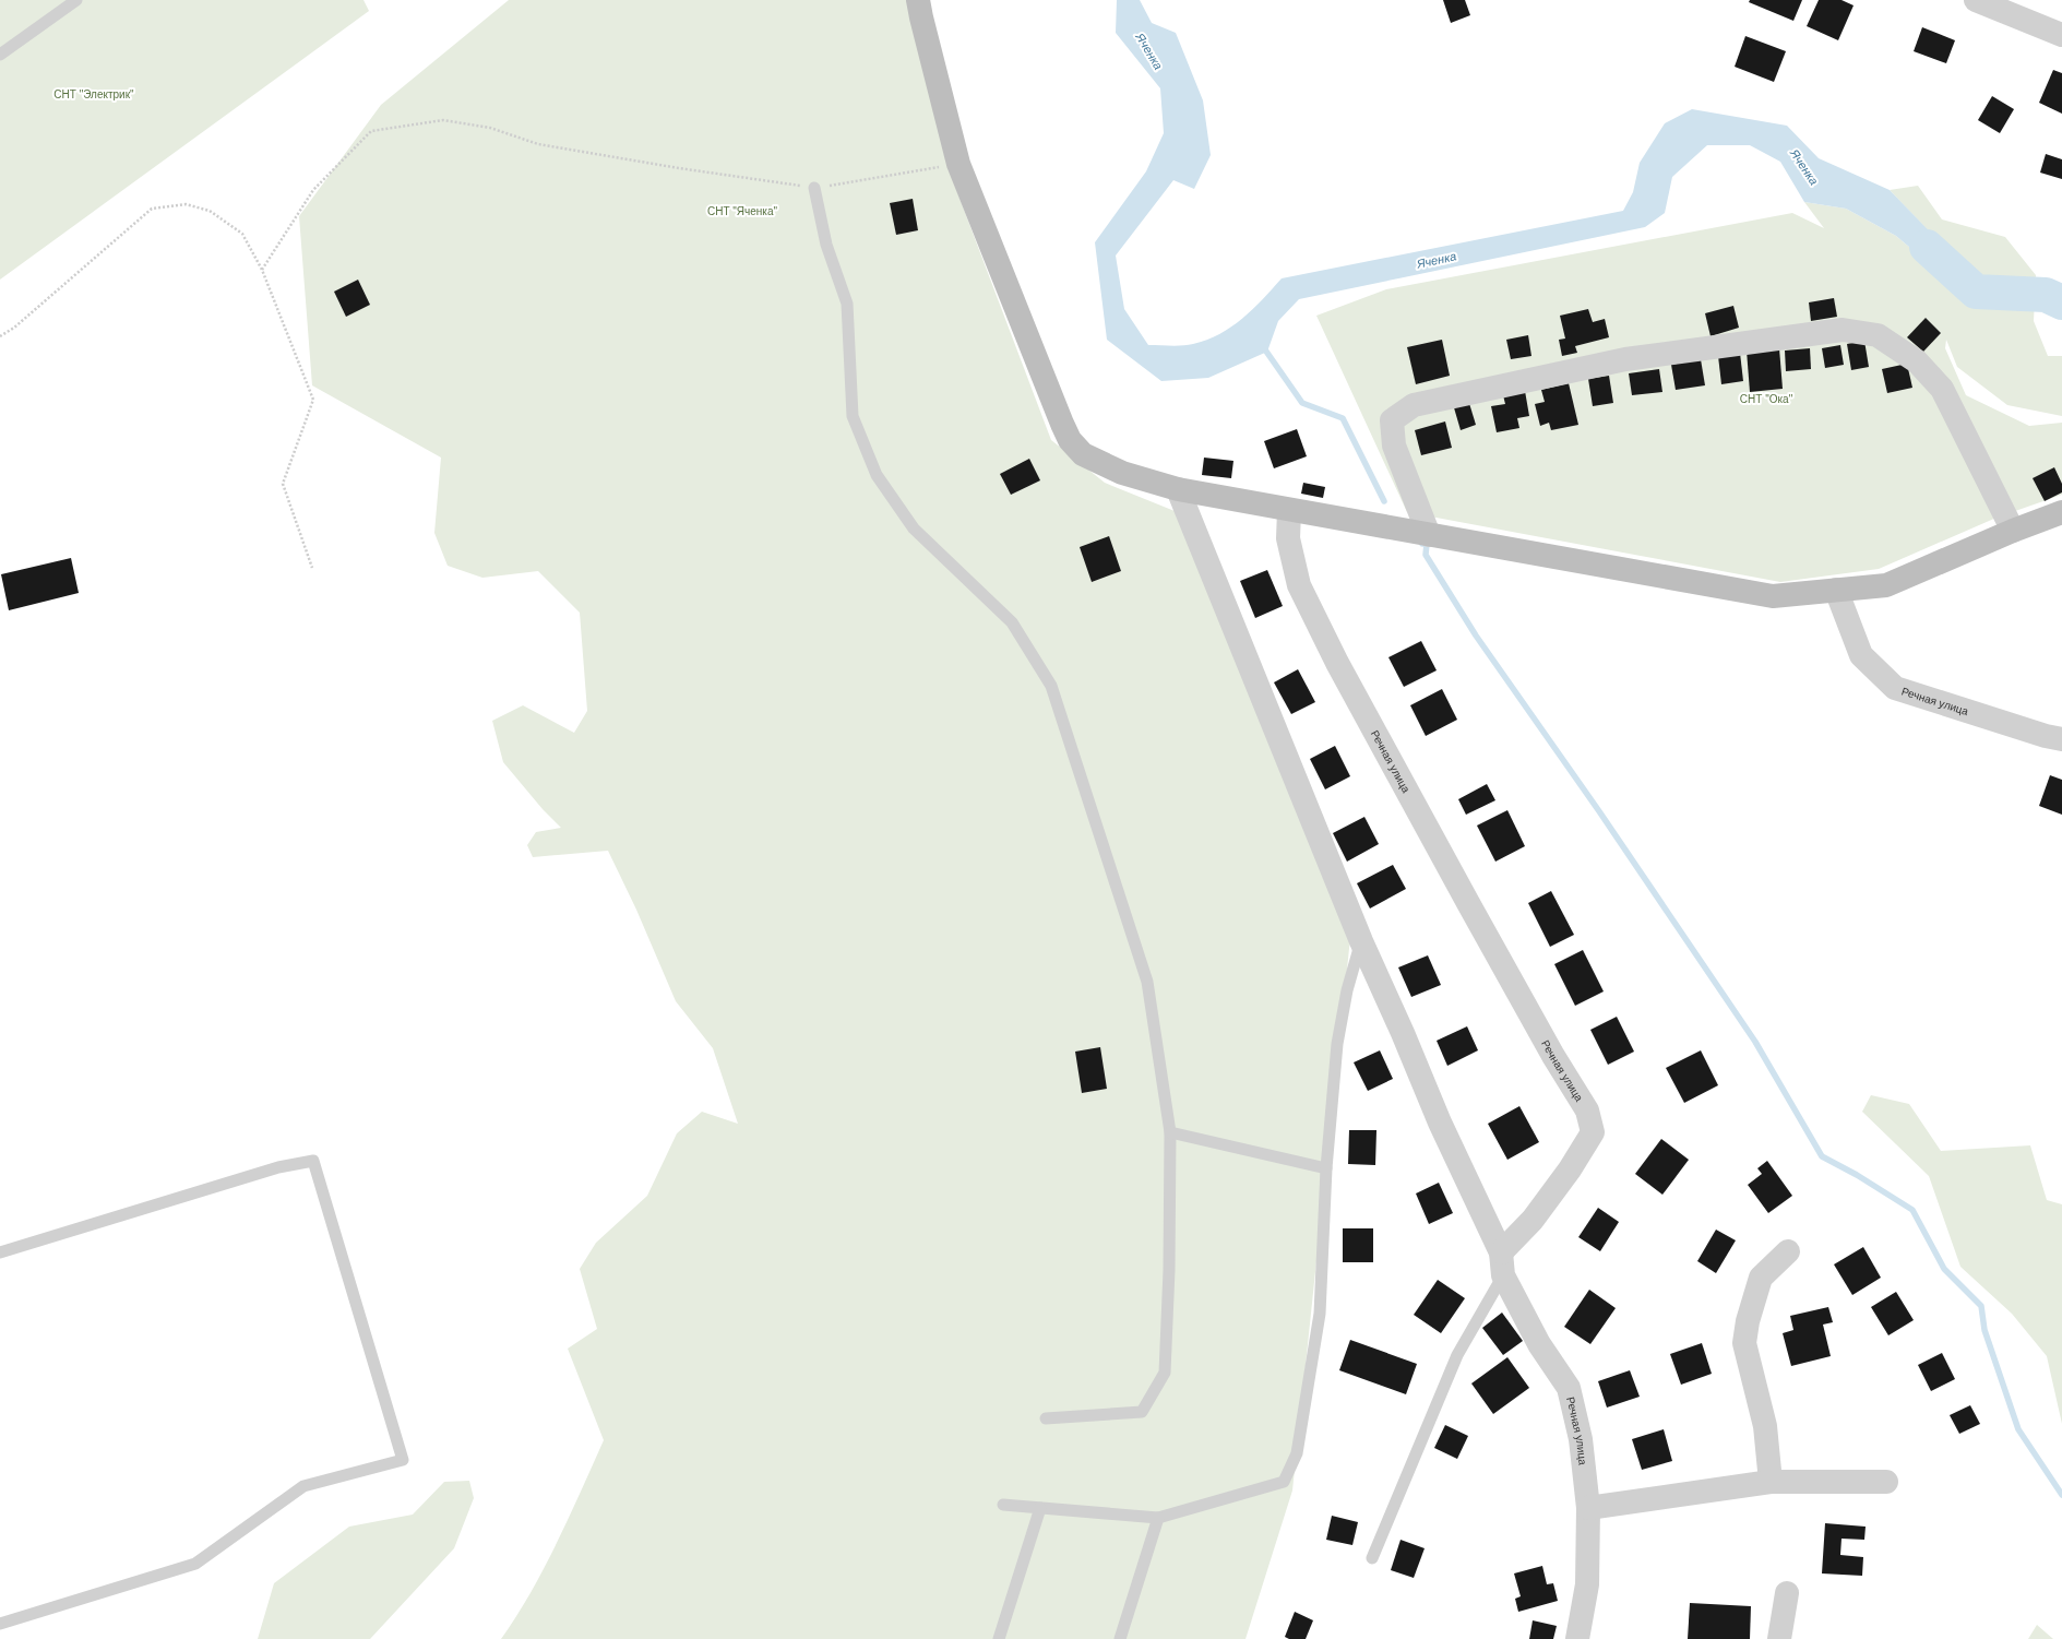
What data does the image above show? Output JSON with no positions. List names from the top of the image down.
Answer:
{
  "streets": {
    "street": ["Речная улица"]
  },
  "water": ["Яченка"],
  "parks": ["СНТ \"Электрик\"", "СНТ \"Яченка\"", "СНТ \"Ока\""]
}
